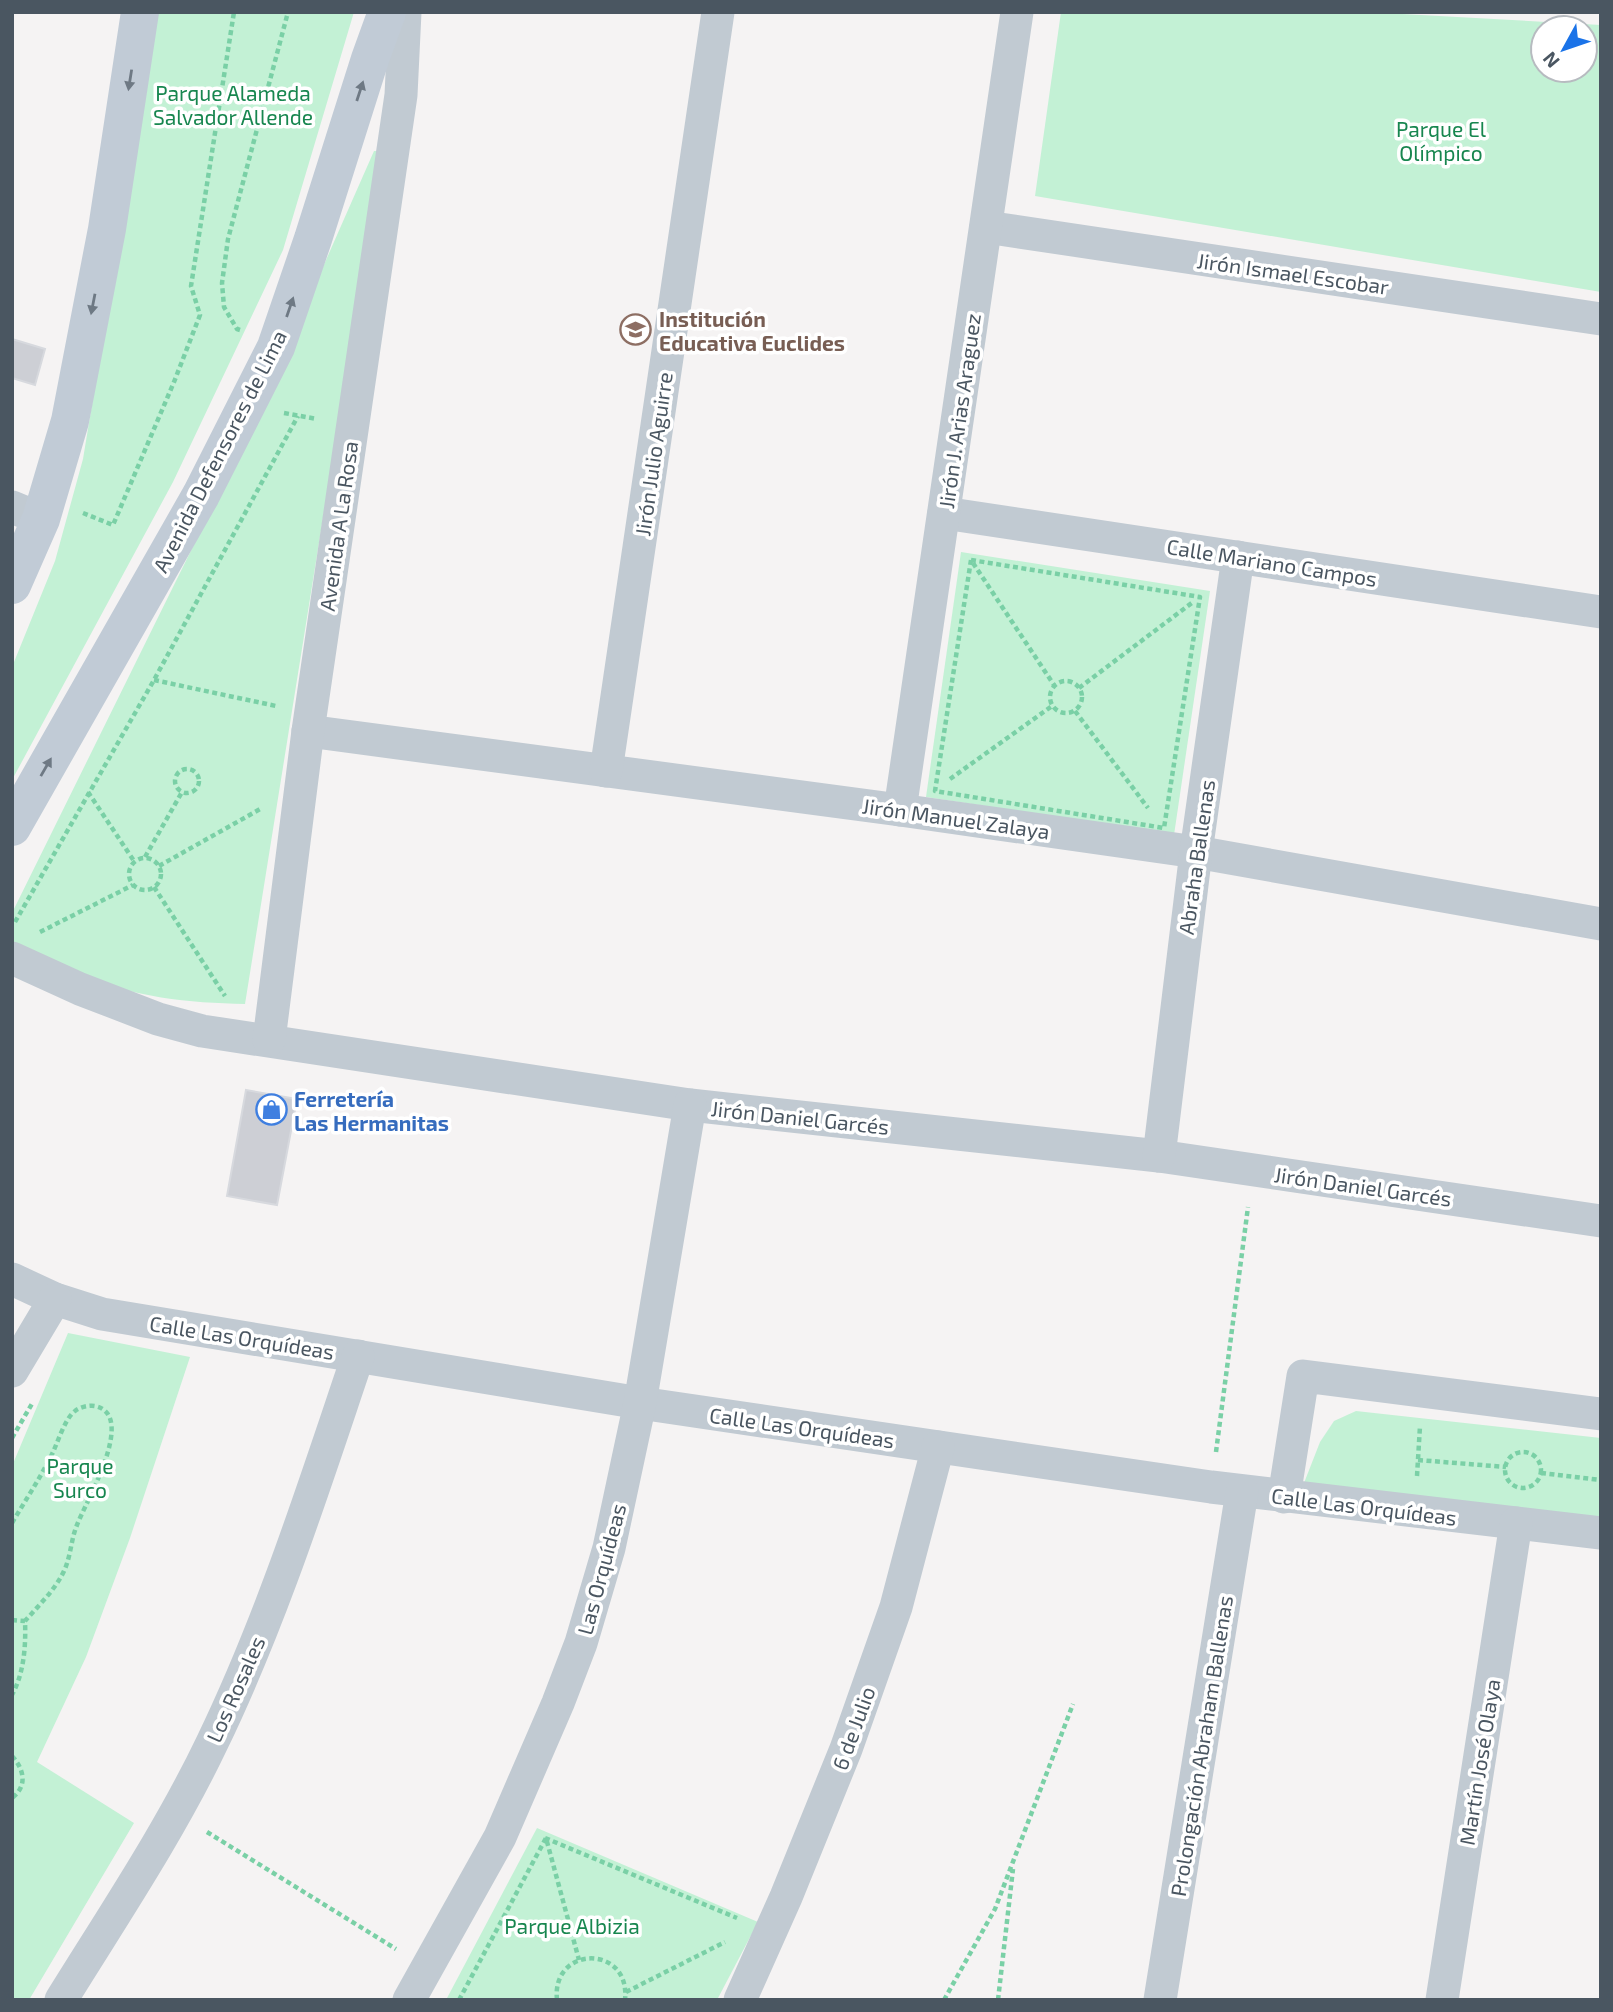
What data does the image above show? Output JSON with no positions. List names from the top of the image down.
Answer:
{
  "streets": {
    "main road": ["Avenida Defensores de Lima"],
    "street": [
      "Jirón Ismael Escobar",
      "Jirón J. Arias Araguez",
      "Jirón Julio Aguirre",
      "Avenida A La Rosa",
      "Calle Mariano Campos",
      "Jirón Manuel Zalaya",
      "Abraha Ballenas",
      "Jirón Daniel Garcés",
      "Calle Las Orquídeas",
      "Las Orquídeas",
      "Los Rosales",
      "6 de Julio",
      "Prolongación Abraham Ballenas",
      "Martín José Olaya"
    ]
  },
  "crossings": [
    ["Jirón Ismael Escobar", "Jirón J. Arias Araguez"],
    ["Jirón J. Arias Araguez", "Calle Mariano Campos"],
    ["Jirón J. Arias Araguez", "Jirón Manuel Zalaya"],
    ["Jirón Julio Aguirre", "Jirón Manuel Zalaya"],
    ["Avenida A La Rosa", "Jirón Manuel Zalaya"],
    ["Avenida A La Rosa", "Jirón Daniel Garcés"],
    ["Calle Mariano Campos", "Abraha Ballenas"],
    ["Jirón Manuel Zalaya", "Abraha Ballenas"],
    ["Abraha Ballenas", "Jirón Daniel Garcés"],
    ["Jirón Daniel Garcés", "Las Orquídeas"],
    ["Calle Las Orquídeas", "Las Orquídeas"],
    ["Calle Las Orquídeas", "Los Rosales"],
    ["Calle Las Orquídeas", "6 de Julio"],
    ["Calle Las Orquídeas", "Prolongación Abraham Ballenas"],
    ["Calle Las Orquídeas", "Martín José Olaya"]
  ],
  "parks": [
    "Parque Alameda Salvador Allende",
    "Parque El Olímpico",
    "Parque Surco",
    "Parque Albizia"
  ],
  "places": {
    "school or university": ["Institución Educativa Euclides"],
    "shop": ["Ferretería Las Hermanitas"]
  },
  "north": "bottom left"
}
